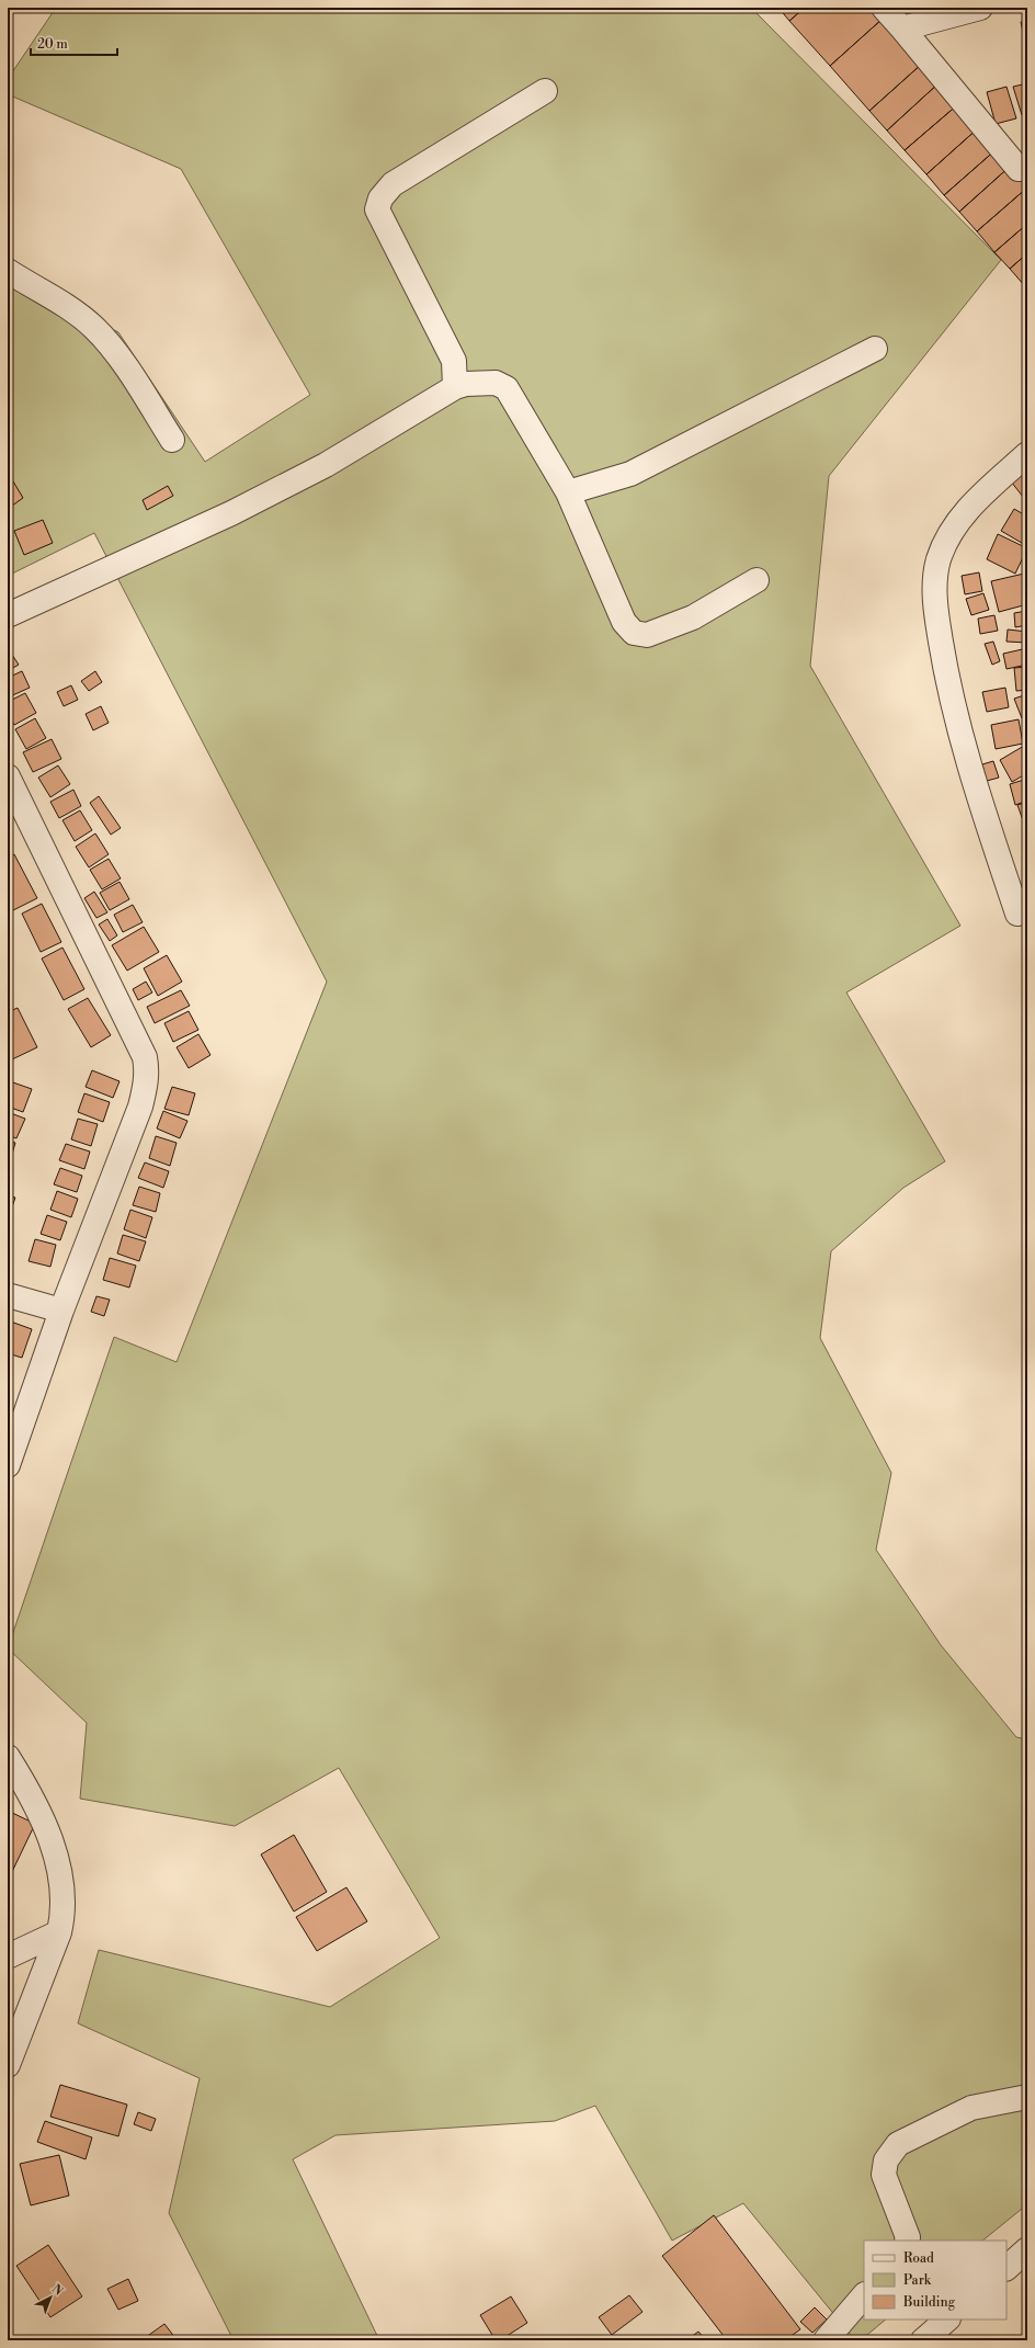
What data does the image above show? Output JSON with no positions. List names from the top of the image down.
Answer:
{
  "legend": ["Road", "Park", "Building"],
  "scale_bar": "20 m",
  "north": "top right"
}
